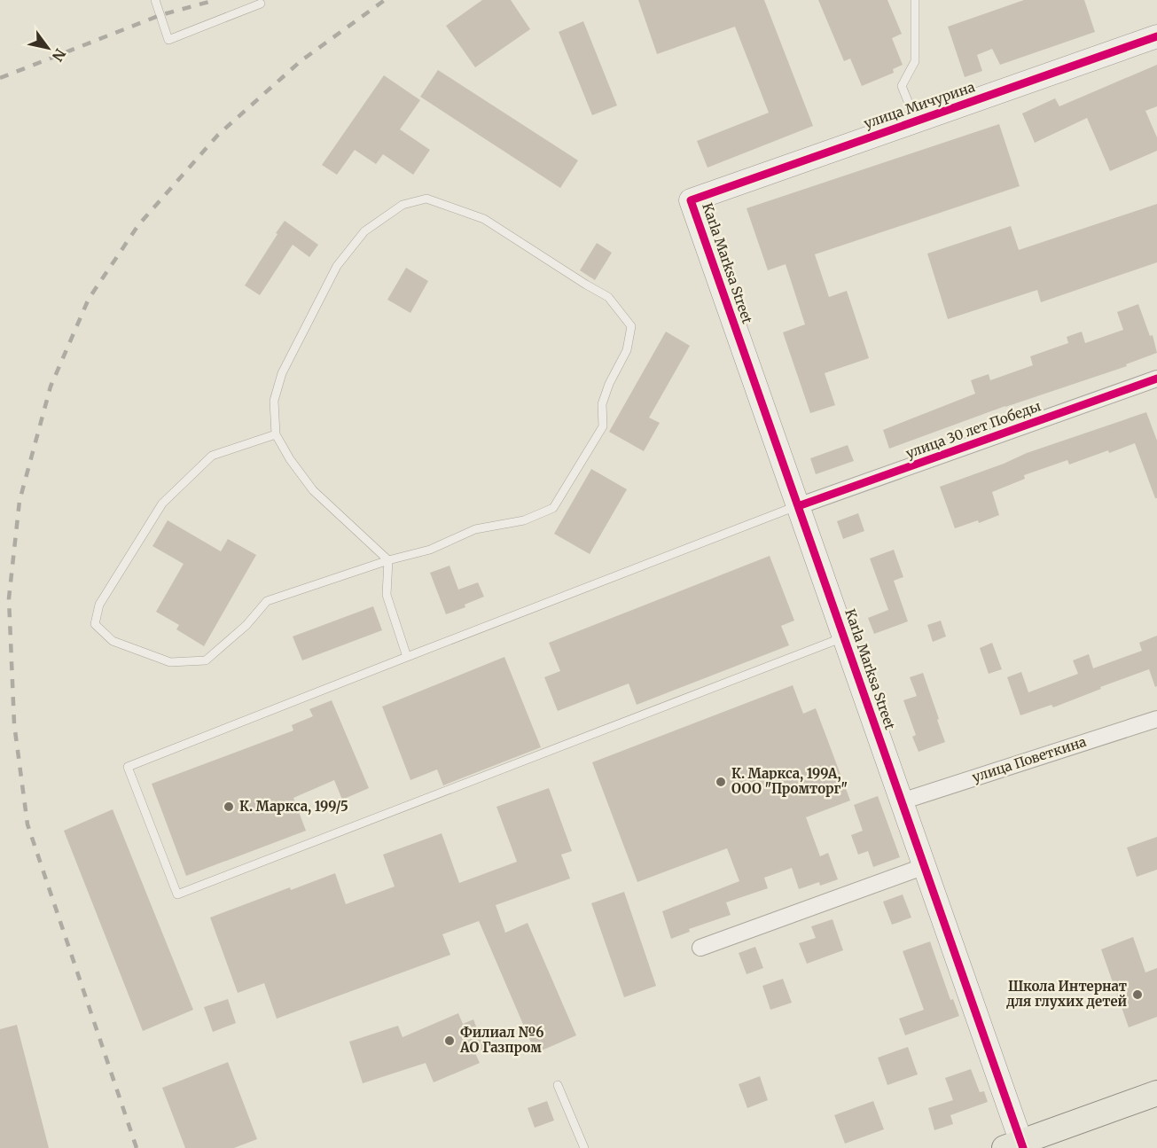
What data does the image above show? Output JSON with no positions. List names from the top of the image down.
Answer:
{
  "streets": {
    "street": [
      "улица Мичурина",
      "Karla Marksa Street",
      "улица 30 лет Победы",
      "улица Поветкина"
    ]
  },
  "crossings": [
    ["улица Мичурина", "Karla Marksa Street"],
    ["Karla Marksa Street", "улица 30 лет Победы"],
    ["Karla Marksa Street", "улица Поветкина"]
  ],
  "places": [
    "К. Маркса, 199А, ООО \"Промторг\"",
    "К. Маркса, 199/5",
    "Школа Интернат для глухих детей",
    "Филиал №6 АО Газпром"
  ],
  "north": "bottom right"
}
